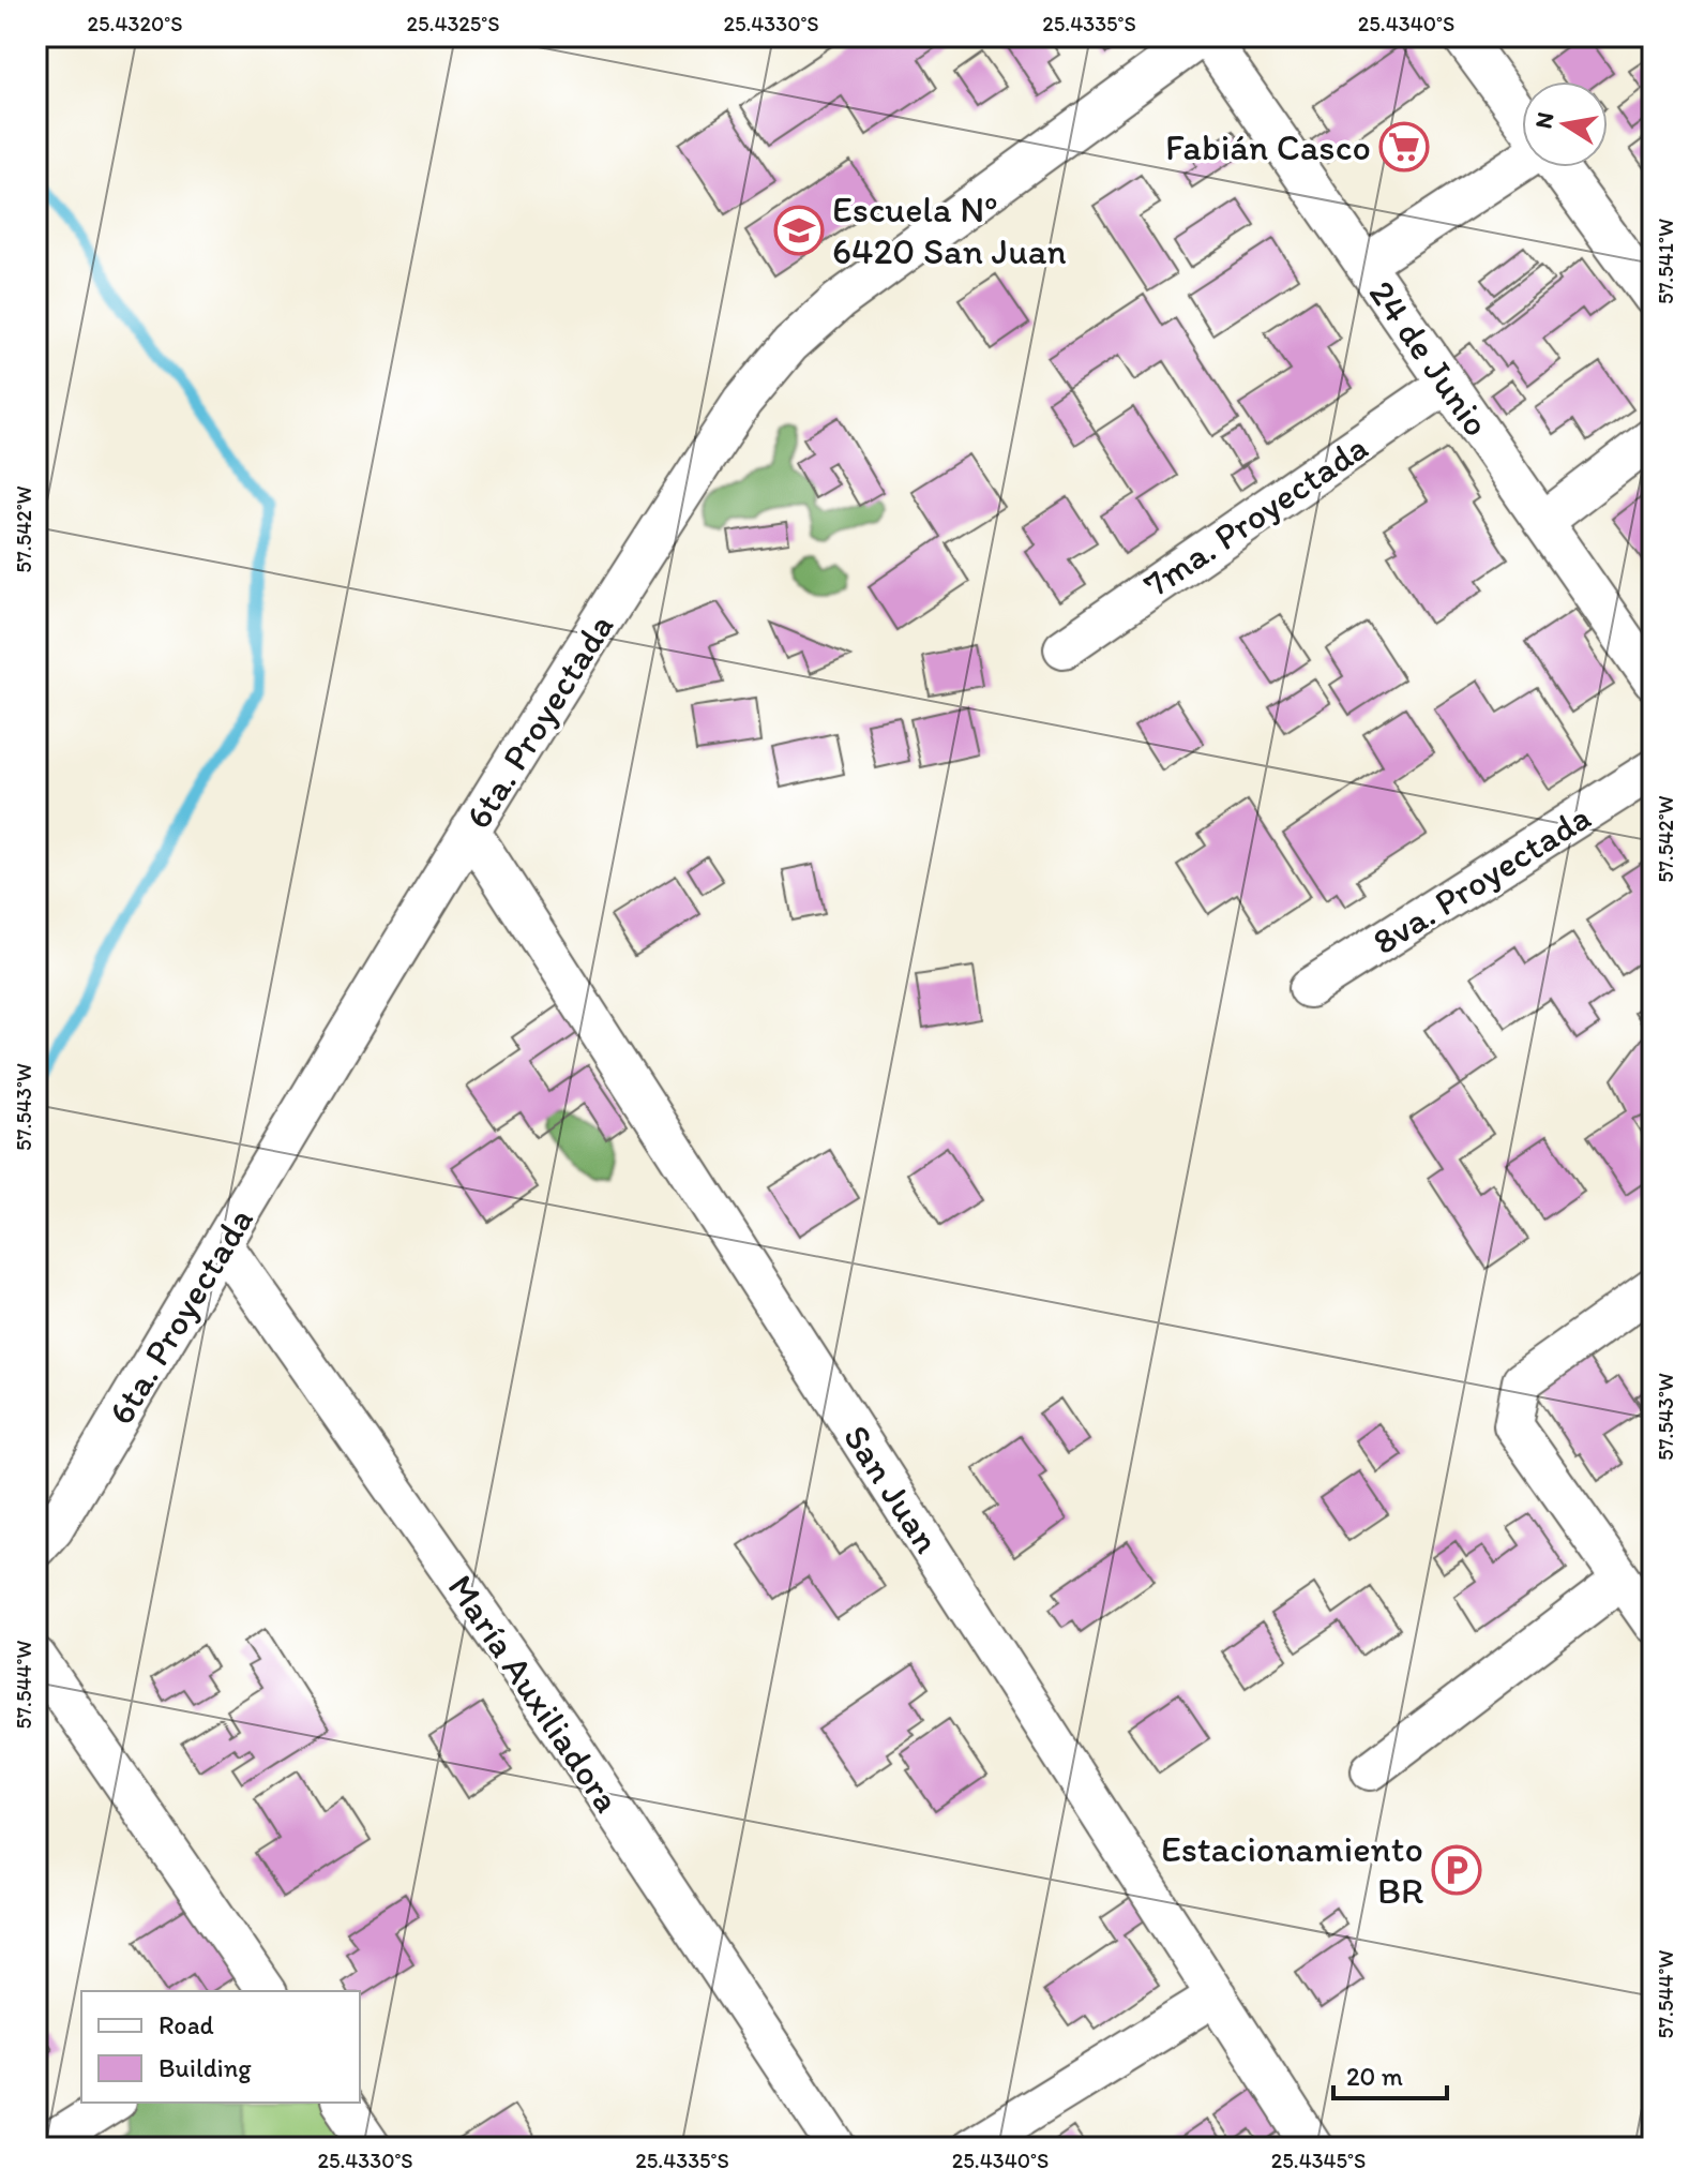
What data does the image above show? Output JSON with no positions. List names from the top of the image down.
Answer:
{
  "streets": {
    "street": [
      "24 de Junio",
      "7ma. Proyectada",
      "6ta. Proyectada",
      "8va. Proyectada",
      "San Juan",
      "María Auxiliadora"
    ]
  },
  "crossings": [
    ["24 de Junio", "7ma. Proyectada"],
    ["24 de Junio", "6ta. Proyectada"],
    ["6ta. Proyectada", "San Juan"],
    ["6ta. Proyectada", "María Auxiliadora"]
  ],
  "places": {
    "supermarket": ["Fabián Casco"],
    "school or university": ["Escuela Nº 6420 San Juan"],
    "parking": ["Estacionamiento BR"]
  },
  "legend": ["Road", "Building"],
  "scale_bar": "20 m",
  "north": "left",
  "coordinates": [
    "25.4320°S",
    "25.4325°S",
    "25.4330°S",
    "25.4335°S",
    "25.4340°S",
    "57.541°W",
    "57.542°W",
    "57.543°W",
    "57.544°W",
    "25.4345°S"
  ]
}
